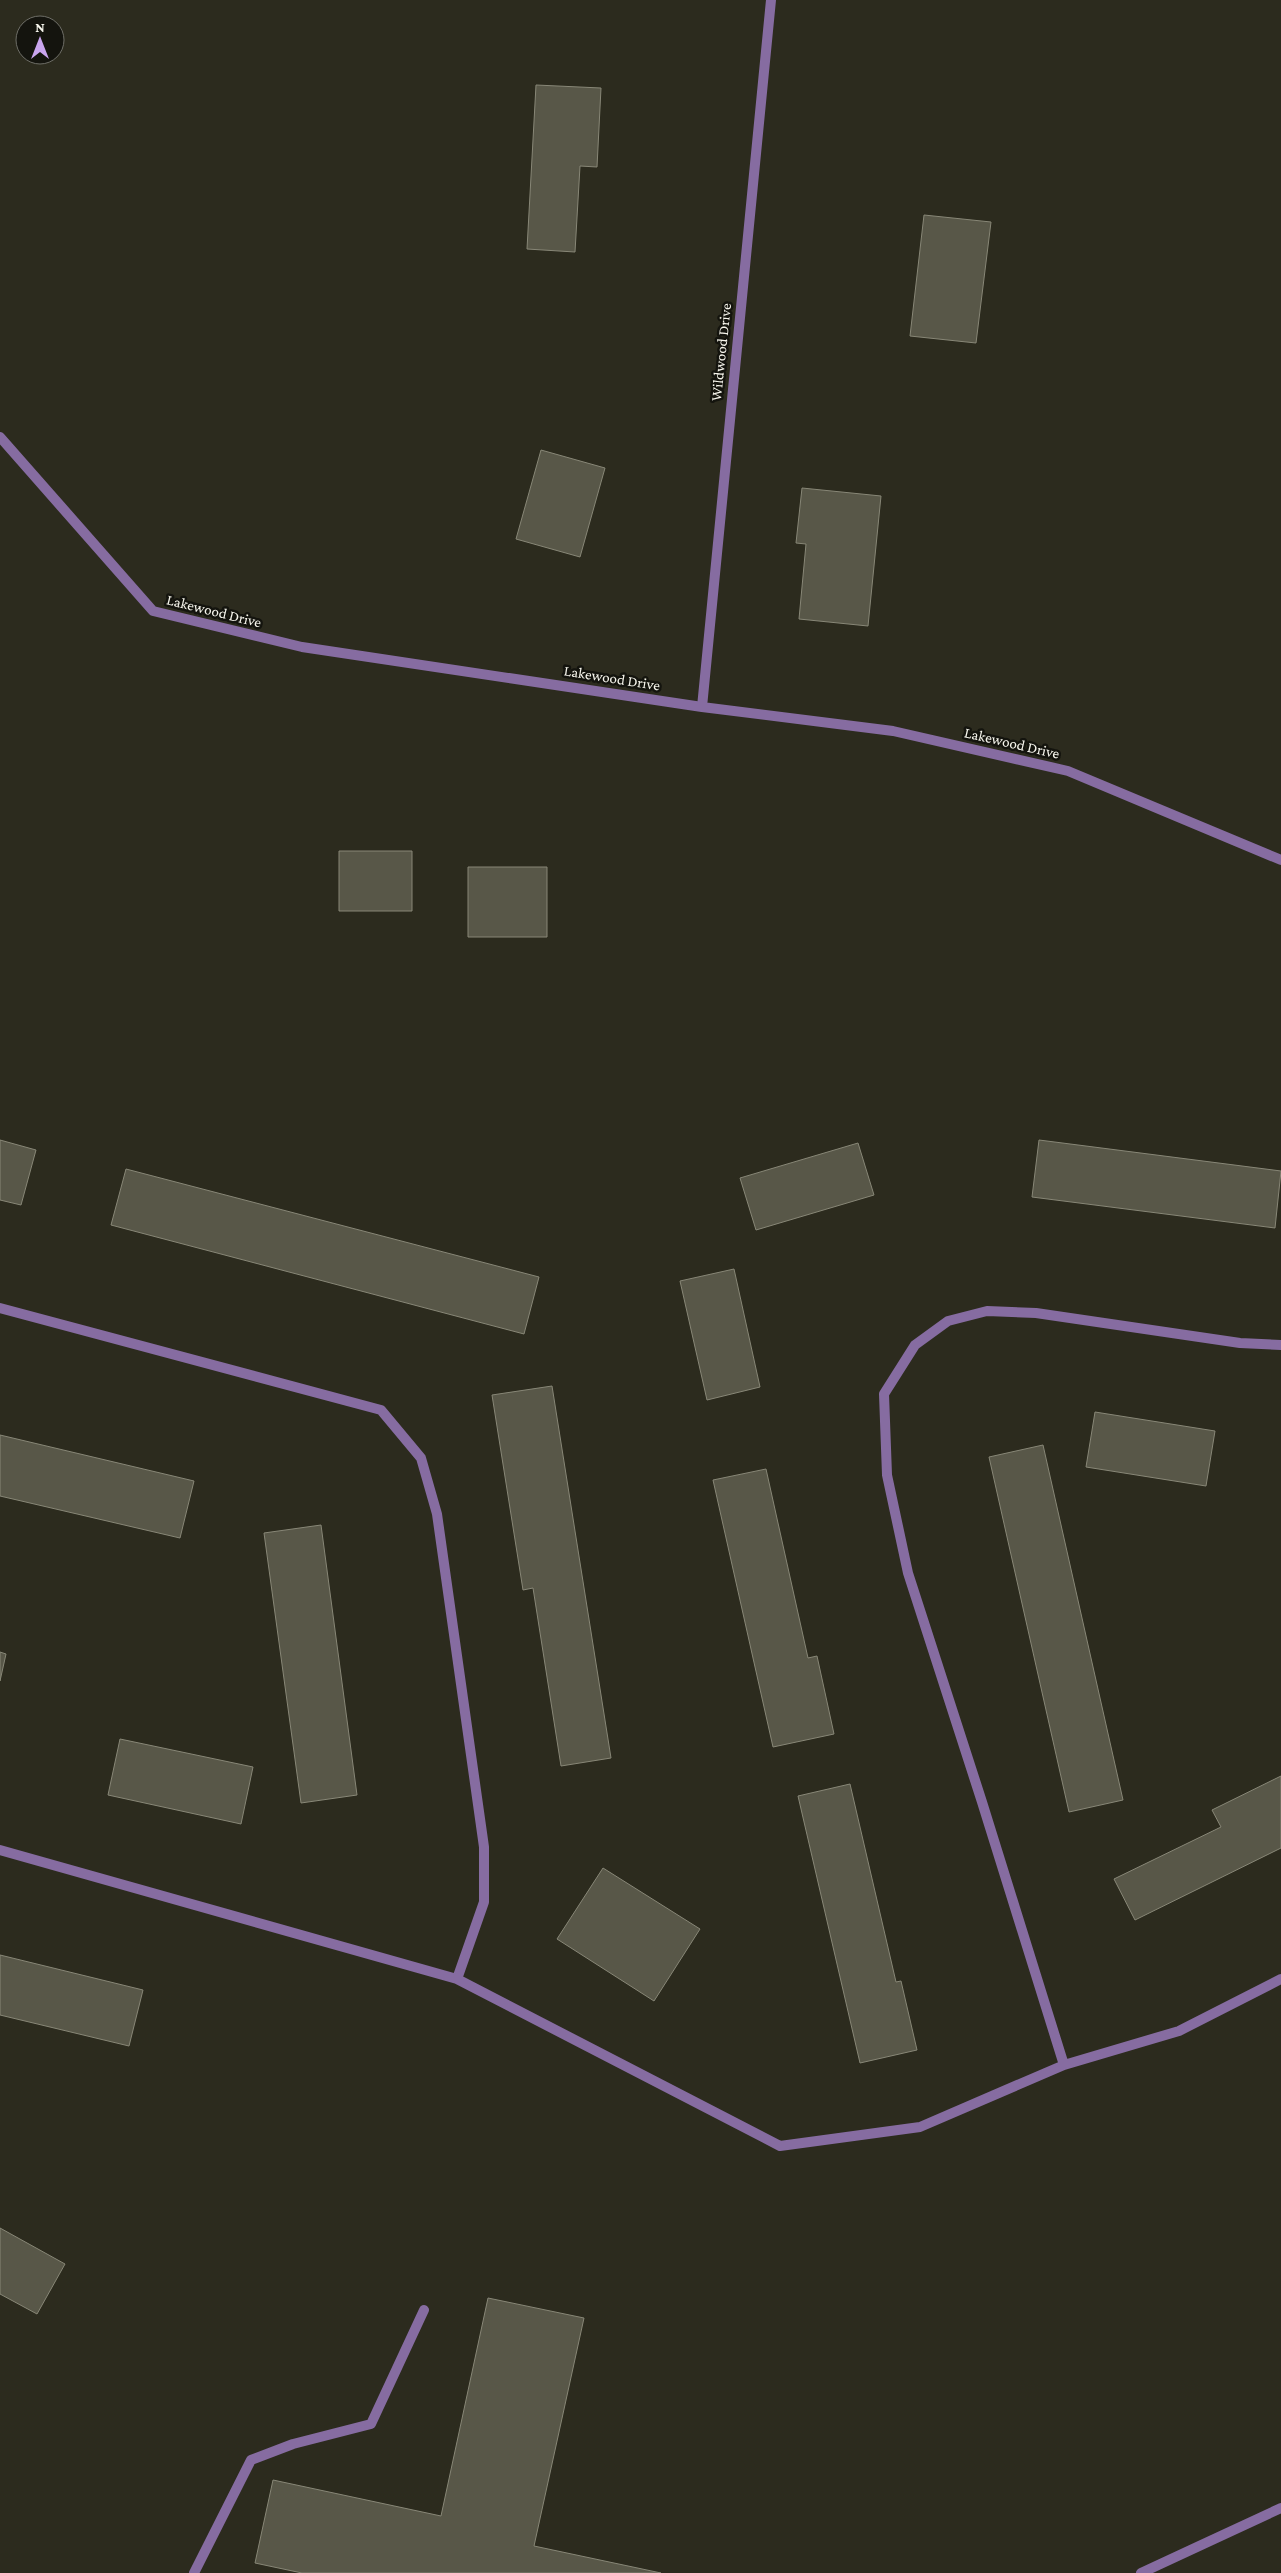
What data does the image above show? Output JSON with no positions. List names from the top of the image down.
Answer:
{
  "streets": {
    "street": ["Wildwood Drive", "Lakewood Drive"]
  },
  "crossings": [
    ["Wildwood Drive", "Lakewood Drive"]
  ],
  "north": "top"
}
